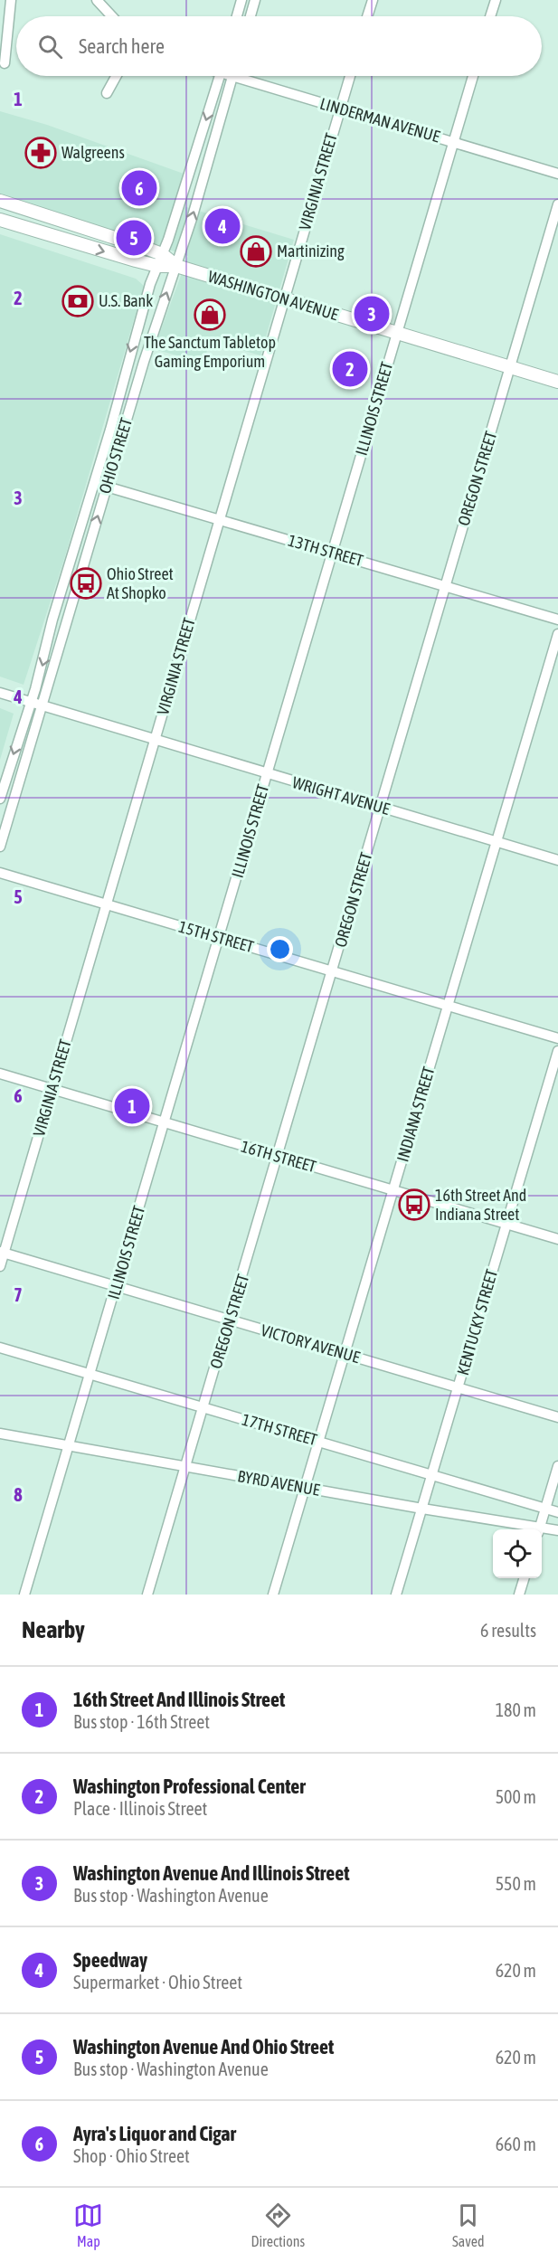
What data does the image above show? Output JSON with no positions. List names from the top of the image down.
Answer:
{
  "streets": {
    "main road": ["WASHINGTON AVENUE"],
    "street": [
      "LINDERMAN AVENUE",
      "VIRGINIA STREET",
      "ILLINOIS STREET",
      "OHIO STREET",
      "OREGON STREET",
      "13TH STREET",
      "WRIGHT AVENUE",
      "15TH STREET",
      "INDIANA STREET",
      "16TH STREET",
      "KENTUCKY STREET",
      "VICTORY AVENUE",
      "17TH STREET",
      "BYRD AVENUE"
    ]
  },
  "crossings": [
    ["LINDERMAN AVENUE", "VIRGINIA STREET"],
    ["LINDERMAN AVENUE", "ILLINOIS STREET"],
    ["LINDERMAN AVENUE", "OHIO STREET"],
    ["VIRGINIA STREET", "WASHINGTON AVENUE"],
    ["VIRGINIA STREET", "13TH STREET"],
    ["VIRGINIA STREET", "WRIGHT AVENUE"],
    ["VIRGINIA STREET", "15TH STREET"],
    ["VIRGINIA STREET", "16TH STREET"],
    ["VIRGINIA STREET", "VICTORY AVENUE"],
    ["WASHINGTON AVENUE", "ILLINOIS STREET"],
    ["WASHINGTON AVENUE", "OHIO STREET"],
    ["WASHINGTON AVENUE", "OREGON STREET"],
    ["ILLINOIS STREET", "13TH STREET"],
    ["ILLINOIS STREET", "WRIGHT AVENUE"],
    ["ILLINOIS STREET", "15TH STREET"],
    ["ILLINOIS STREET", "16TH STREET"],
    ["ILLINOIS STREET", "VICTORY AVENUE"],
    ["ILLINOIS STREET", "17TH STREET"],
    ["ILLINOIS STREET", "BYRD AVENUE"],
    ["OHIO STREET", "13TH STREET"],
    ["OHIO STREET", "WRIGHT AVENUE"],
    ["OREGON STREET", "13TH STREET"],
    ["OREGON STREET", "WRIGHT AVENUE"],
    ["OREGON STREET", "15TH STREET"],
    ["OREGON STREET", "16TH STREET"],
    ["OREGON STREET", "VICTORY AVENUE"],
    ["OREGON STREET", "17TH STREET"],
    ["OREGON STREET", "BYRD AVENUE"],
    ["WRIGHT AVENUE", "INDIANA STREET"],
    ["15TH STREET", "INDIANA STREET"],
    ["INDIANA STREET", "16TH STREET"],
    ["INDIANA STREET", "VICTORY AVENUE"],
    ["INDIANA STREET", "17TH STREET"],
    ["INDIANA STREET", "BYRD AVENUE"],
    ["16TH STREET", "KENTUCKY STREET"],
    ["KENTUCKY STREET", "VICTORY AVENUE"],
    ["KENTUCKY STREET", "17TH STREET"],
    ["KENTUCKY STREET", "BYRD AVENUE"]
  ],
  "places": {
    "pharmacy": ["Walgreens"],
    "shop": ["Martinizing", "The Sanctum Tabletop Gaming Emporium"],
    "bank": ["U.S. Bank"],
    "bus stop": ["Ohio Street At Shopko", "16th Street And Indiana Street"]
  },
  "page": {
    "search": "Search here",
    "pins": [
      "6",
      "4",
      "5",
      "3",
      "2",
      "1"
    ],
    "heading": ["Nearby", "6 results"],
    "list": [
      {
        "mark": "1",
        "name": "16th Street And Illinois Street",
        "note": "Bus stop · 16th Street",
        "value": "180 m"
      },
      {
        "mark": "2",
        "name": "Washington Professional Center",
        "note": "Place · Illinois Street",
        "value": "500 m"
      },
      {
        "mark": "3",
        "name": "Washington Avenue And Illinois Street",
        "note": "Bus stop · Washington Avenue",
        "value": "550 m"
      },
      {
        "mark": "4",
        "name": "Speedway",
        "note": "Supermarket · Ohio Street",
        "value": "620 m"
      },
      {
        "mark": "5",
        "name": "Washington Avenue And Ohio Street",
        "note": "Bus stop · Washington Avenue",
        "value": "620 m"
      },
      {
        "mark": "6",
        "name": "Ayra's Liquor and Cigar",
        "note": "Shop · Ohio Street",
        "value": "660 m"
      }
    ],
    "nav": ["Map", "Directions", "Saved"]
  },
  "grid": {
    "rows": [
      "1",
      "2",
      "3",
      "4",
      "5",
      "6",
      "7",
      "8"
    ]
  }
}
